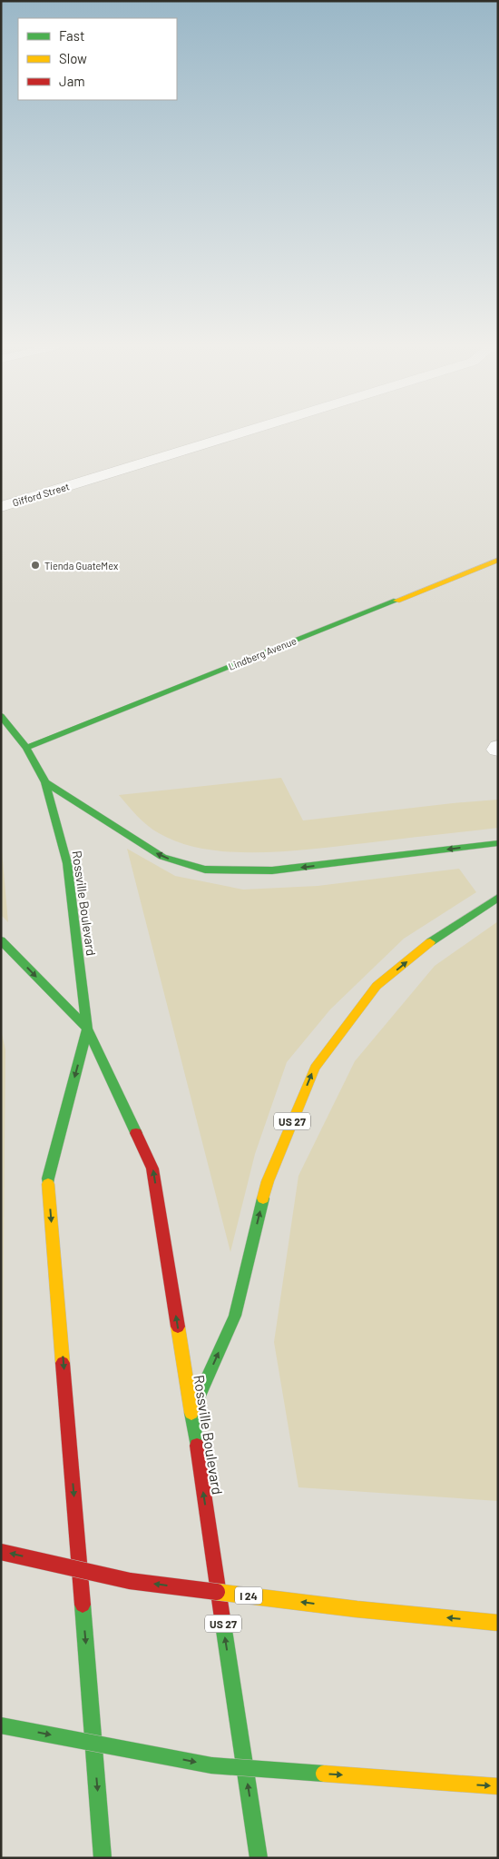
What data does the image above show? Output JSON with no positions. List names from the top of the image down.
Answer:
{
  "streets": {
    "main road": [
      "Lindberg Avenue",
      "Rossville Boulevard",
      "US 27",
      "I 24"
    ],
    "street": ["Gifford Street"]
  },
  "crossings": [
    ["Lindberg Avenue", "Rossville Boulevard"],
    ["Rossville Boulevard", "US 27"]
  ],
  "places": ["Tienda GuateMex"],
  "legend": ["Fast", "Slow", "Jam"]
}
